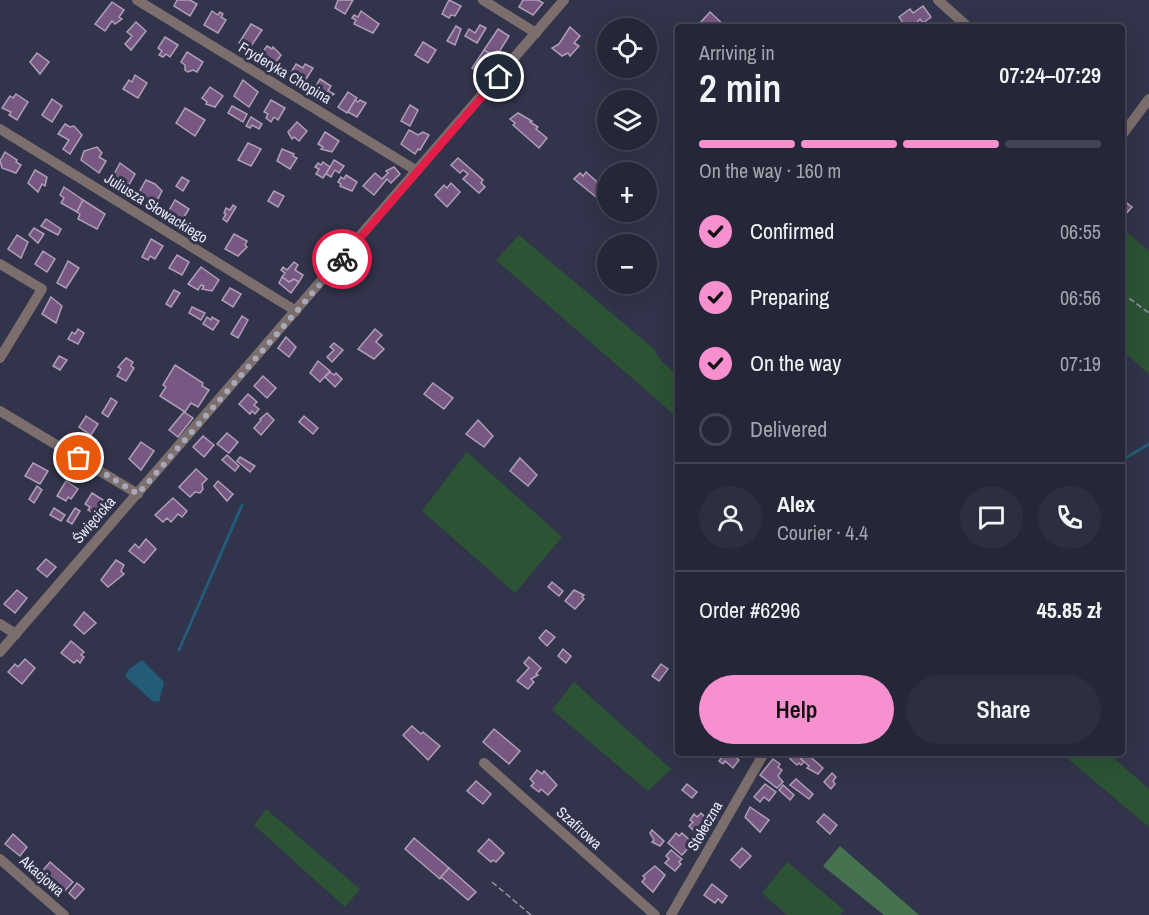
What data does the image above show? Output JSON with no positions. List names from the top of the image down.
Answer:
{
  "streets": {
    "street": [
      "Fryderyka Chopina",
      "Juliusza Słowackiego",
      "Święcicka",
      "Stołeczna",
      "Szafirowa",
      "Akacjowa"
    ]
  },
  "crossings": [
    ["Fryderyka Chopina", "Święcicka"],
    ["Juliusza Słowackiego", "Święcicka"]
  ],
  "page": {
    "map_buttons": ["+", "−"],
    "heading": ["2 min", "Arriving in", "07:24–07:29"],
    "panel": [
      "Alex",
      "Courier · 4.4",
      "Order #6296",
      "45.85 zł"
    ],
    "bar": "On the way · 160 m",
    "list": [
      ["Confirmed", "06:55"],
      ["Preparing", "06:56"],
      ["On the way", "07:19"],
      "Delivered"
    ],
    "buttons": ["Help", "Share"]
  }
}
